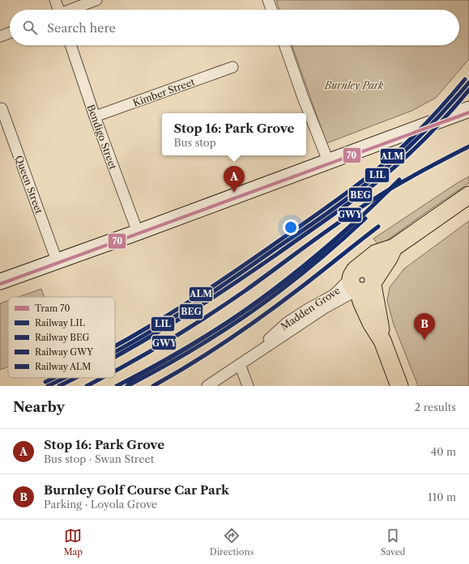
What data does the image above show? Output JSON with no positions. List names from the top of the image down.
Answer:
{
  "streets": {
    "main road": ["Madden Grove"],
    "street": ["Kimber Street", "Bendigo Street", "Queen Street"]
  },
  "crossings": [
    ["Kimber Street", "Bendigo Street"]
  ],
  "parks": ["Burnley Park"],
  "lines": [
    "rail line ALM",
    "rail line LIL",
    "rail line BEG",
    "tram line 70",
    "rail line GWY"
  ],
  "legend": [
    "Tram 70",
    "Railway LIL",
    "Railway BEG",
    "Railway GWY",
    "Railway ALM"
  ],
  "page": {
    "search": "Search here",
    "popup": ["Stop 16: Park Grove", "Bus stop"],
    "pins": ["A", "B"],
    "heading": ["Nearby", "2 results"],
    "list": [
      {
        "mark": "A",
        "name": "Stop 16: Park Grove",
        "note": "Bus stop · Swan Street",
        "value": "40 m"
      },
      {
        "mark": "B",
        "name": "Burnley Golf Course Car Park",
        "note": "Parking · Loyola Grove",
        "value": "110 m"
      }
    ],
    "nav": ["Map", "Directions", "Saved"]
  }
}
